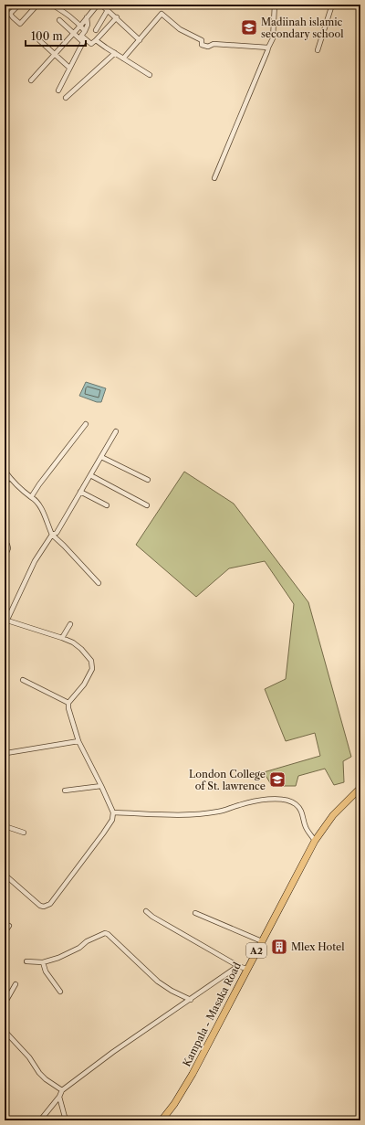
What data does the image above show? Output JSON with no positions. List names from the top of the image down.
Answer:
{
  "streets": {
    "main road": ["A2", "Kampala - Masaka Road"]
  },
  "places": {
    "school or university": ["Madiinah islamic secondary school", "London College of St. lawrence"],
    "building": ["Mlex Hotel"]
  },
  "scale_bar": "100 m"
}
